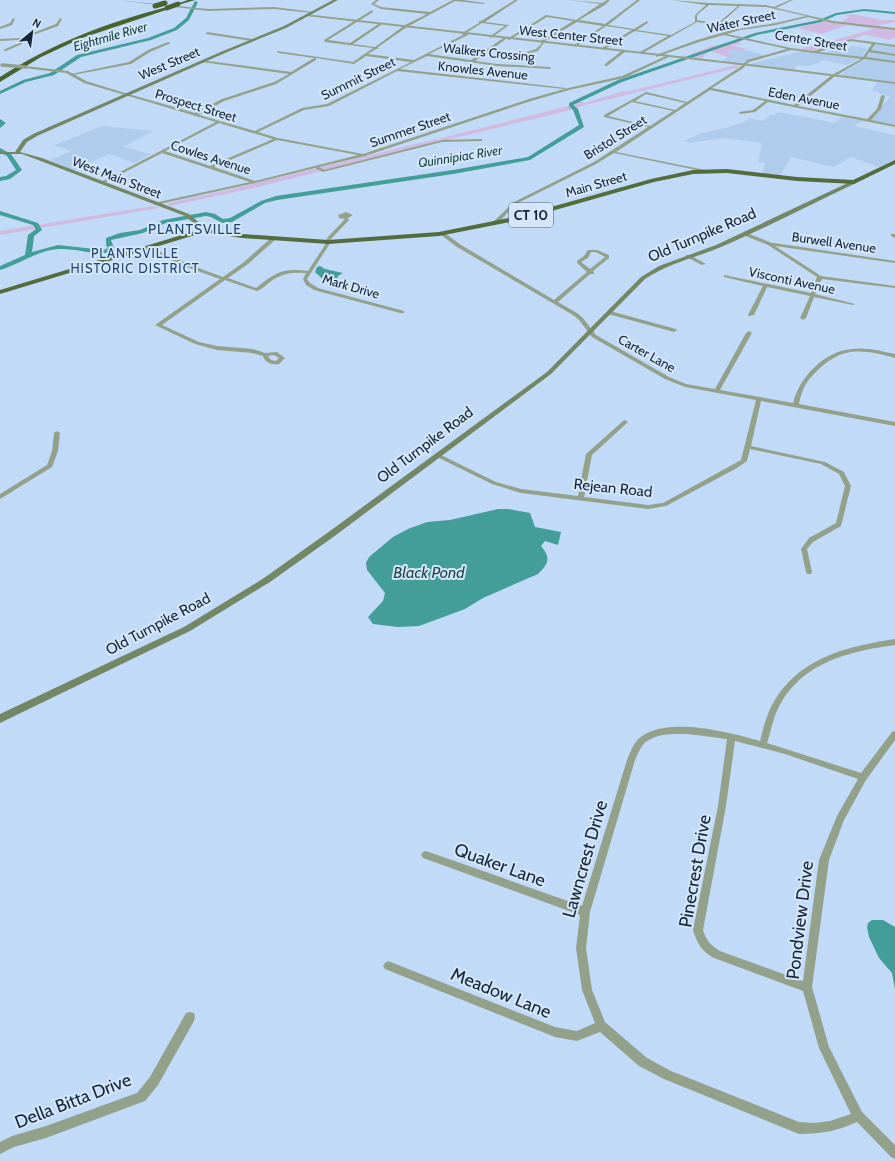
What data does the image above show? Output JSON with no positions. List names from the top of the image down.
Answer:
{
  "streets": {
    "highway": ["Main Street", "CT 10"],
    "main road": ["West Street", "West Main Street", "Old Turnpike Road"],
    "street": [
      "Water Street",
      "West Center Street",
      "Center Street",
      "Walkers Crossing",
      "Knowles Avenue",
      "Summit Street",
      "Eden Avenue",
      "Prospect Street",
      "Summer Street",
      "Bristol Street",
      "Cowles Avenue",
      "Burwell Avenue",
      "Visconti Avenue",
      "Mark Drive",
      "Carter Lane",
      "Rejean Road",
      "Lawncrest Drive",
      "Quaker Lane",
      "Pinecrest Drive",
      "Pondview Drive",
      "Meadow Lane",
      "Della Bitta Drive"
    ]
  },
  "crossings": [
    ["Water Street", "West Center Street"],
    ["Water Street", "Center Street"],
    ["West Center Street", "West Street"],
    ["West Center Street", "Summit Street"],
    ["West Center Street", "Summer Street"],
    ["West Center Street", "Bristol Street"],
    ["Center Street", "Bristol Street"],
    ["Walkers Crossing", "Summit Street"],
    ["West Street", "Prospect Street"],
    ["West Street", "West Main Street"],
    ["Knowles Avenue", "Summit Street"],
    ["Knowles Avenue", "Summer Street"],
    ["Summit Street", "Prospect Street"],
    ["Eden Avenue", "Bristol Street"],
    ["Prospect Street", "Summer Street"],
    ["Summer Street", "Cowles Avenue"],
    ["Summer Street", "West Main Street"],
    ["Bristol Street", "Main Street"],
    ["West Main Street", "Main Street"],
    ["West Main Street", "CT 10"],
    ["Main Street", "CT 10"],
    ["Main Street", "Old Turnpike Road"],
    ["Main Street", "Carter Lane"],
    ["Old Turnpike Road", "Carter Lane"],
    ["Old Turnpike Road", "Rejean Road"],
    ["Carter Lane", "Rejean Road"],
    ["Lawncrest Drive", "Quaker Lane"],
    ["Lawncrest Drive", "Pinecrest Drive"],
    ["Lawncrest Drive", "Pondview Drive"],
    ["Lawncrest Drive", "Meadow Lane"],
    ["Pinecrest Drive", "Pondview Drive"]
  ],
  "districts": ["PLANTSVILLE", "PLANTSVILLE HISTORIC DISTRICT"],
  "water": ["Eightmile River", "Quinnipiac River", "Black Pond"],
  "north": "top right"
}
